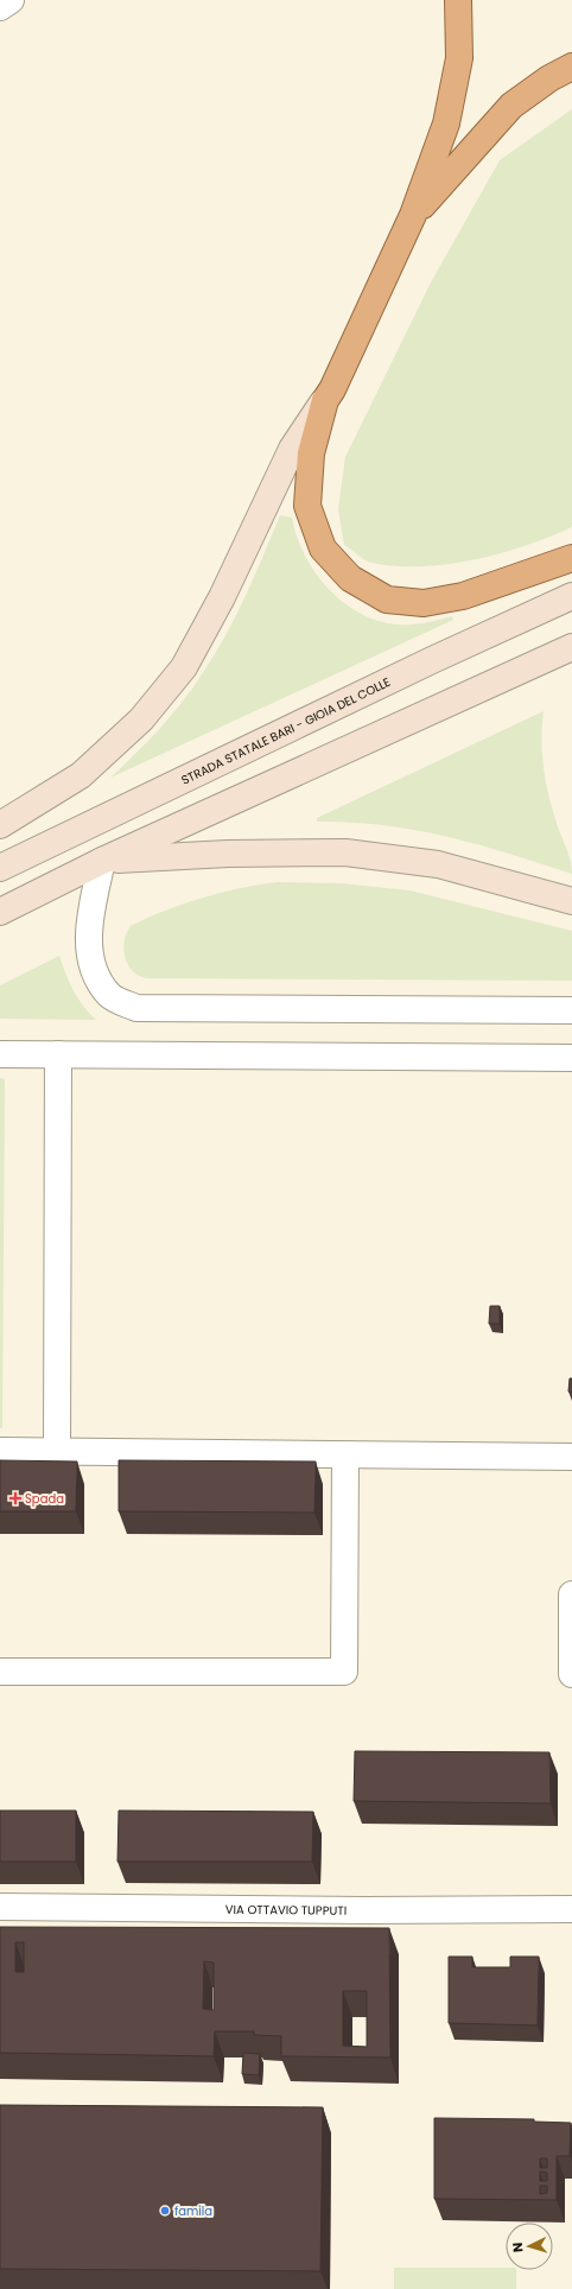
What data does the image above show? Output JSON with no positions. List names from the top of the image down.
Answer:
{
  "streets": {
    "main road": ["STRADA STATALE BARI - GIOIA DEL COLLE"],
    "street": ["VIA OTTAVIO TUPPUTI"]
  },
  "places": {
    "health": ["Spada"],
    "other": ["famila"]
  },
  "north": "left"
}
